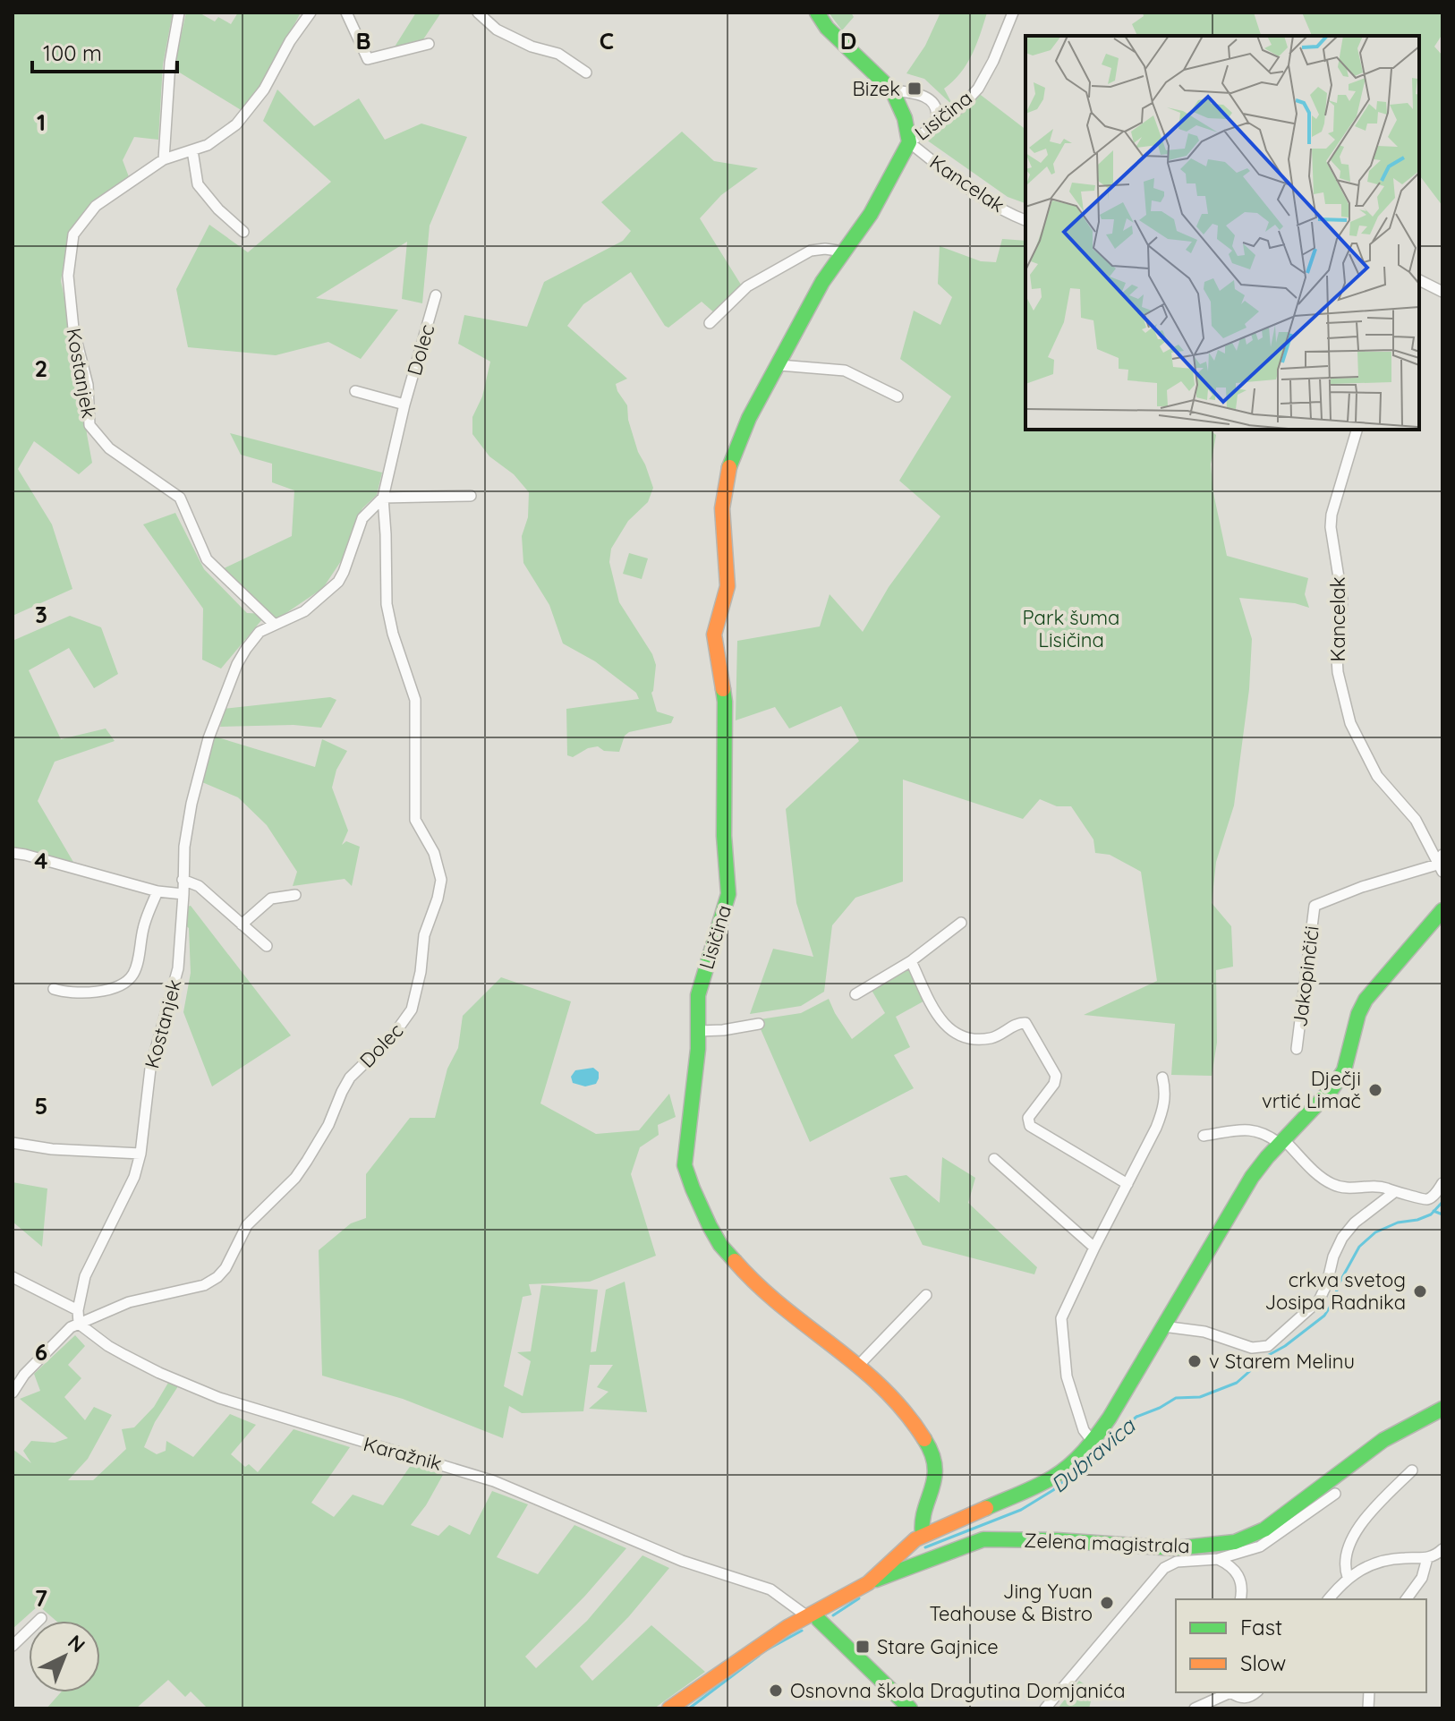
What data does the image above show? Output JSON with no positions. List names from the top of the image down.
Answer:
{
  "streets": {
    "street": [
      "Lisičina",
      "Kancelak",
      "Dolec",
      "Kostanjek",
      "Jakopinčići",
      "Karažnik",
      "Zelena magistrala"
    ]
  },
  "crossings": [
    ["Lisičina", "Kancelak"],
    ["Kancelak", "Jakopinčići"],
    ["Dolec", "Kostanjek"],
    ["Dolec", "Karažnik"]
  ],
  "water": ["Dubravica"],
  "parks": ["Park šuma Lisičina"],
  "places": {
    "transit": ["Bizek", "Stare Gajnice"],
    "other": [
      "Dječji vrtić Limač",
      "crkva svetog Josipa Radnika",
      "v Starem Melinu",
      "Jing Yuan Teahouse & Bistro",
      "Osnovna škola Dragutina Domjanića"
    ]
  },
  "legend": ["Fast", "Slow"],
  "scale_bar": "100 m",
  "north": "top right",
  "grid": {
    "columns": ["B", "C", "D"],
    "rows": [
      "1",
      "2",
      "3",
      "4",
      "5",
      "6",
      "7"
    ]
  }
}
